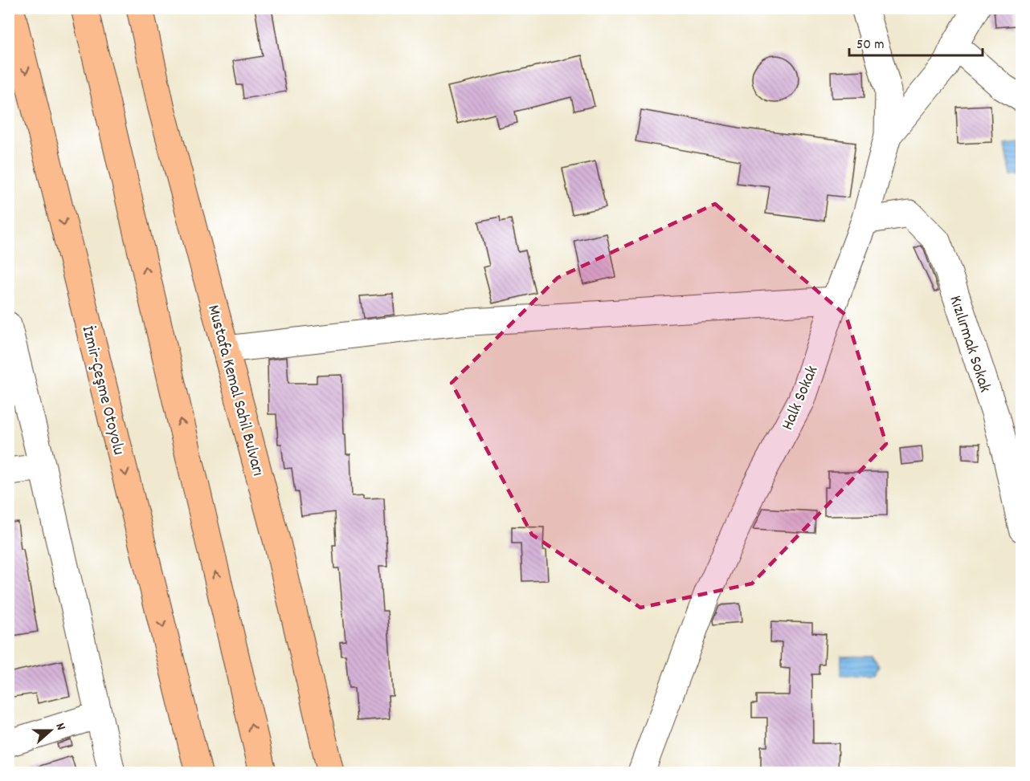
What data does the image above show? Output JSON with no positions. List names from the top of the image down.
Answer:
{
  "streets": {
    "main road": ["İzmir-Çeşme Otoyolu", "Mustafa Kemal Sahil Bulvarı"],
    "street": ["Kızılırmak Sokak", "Halk Sokak"]
  },
  "crossings": [
    ["Kızılırmak Sokak", "Halk Sokak"]
  ],
  "scale_bar": "50 m",
  "north": "right"
}
